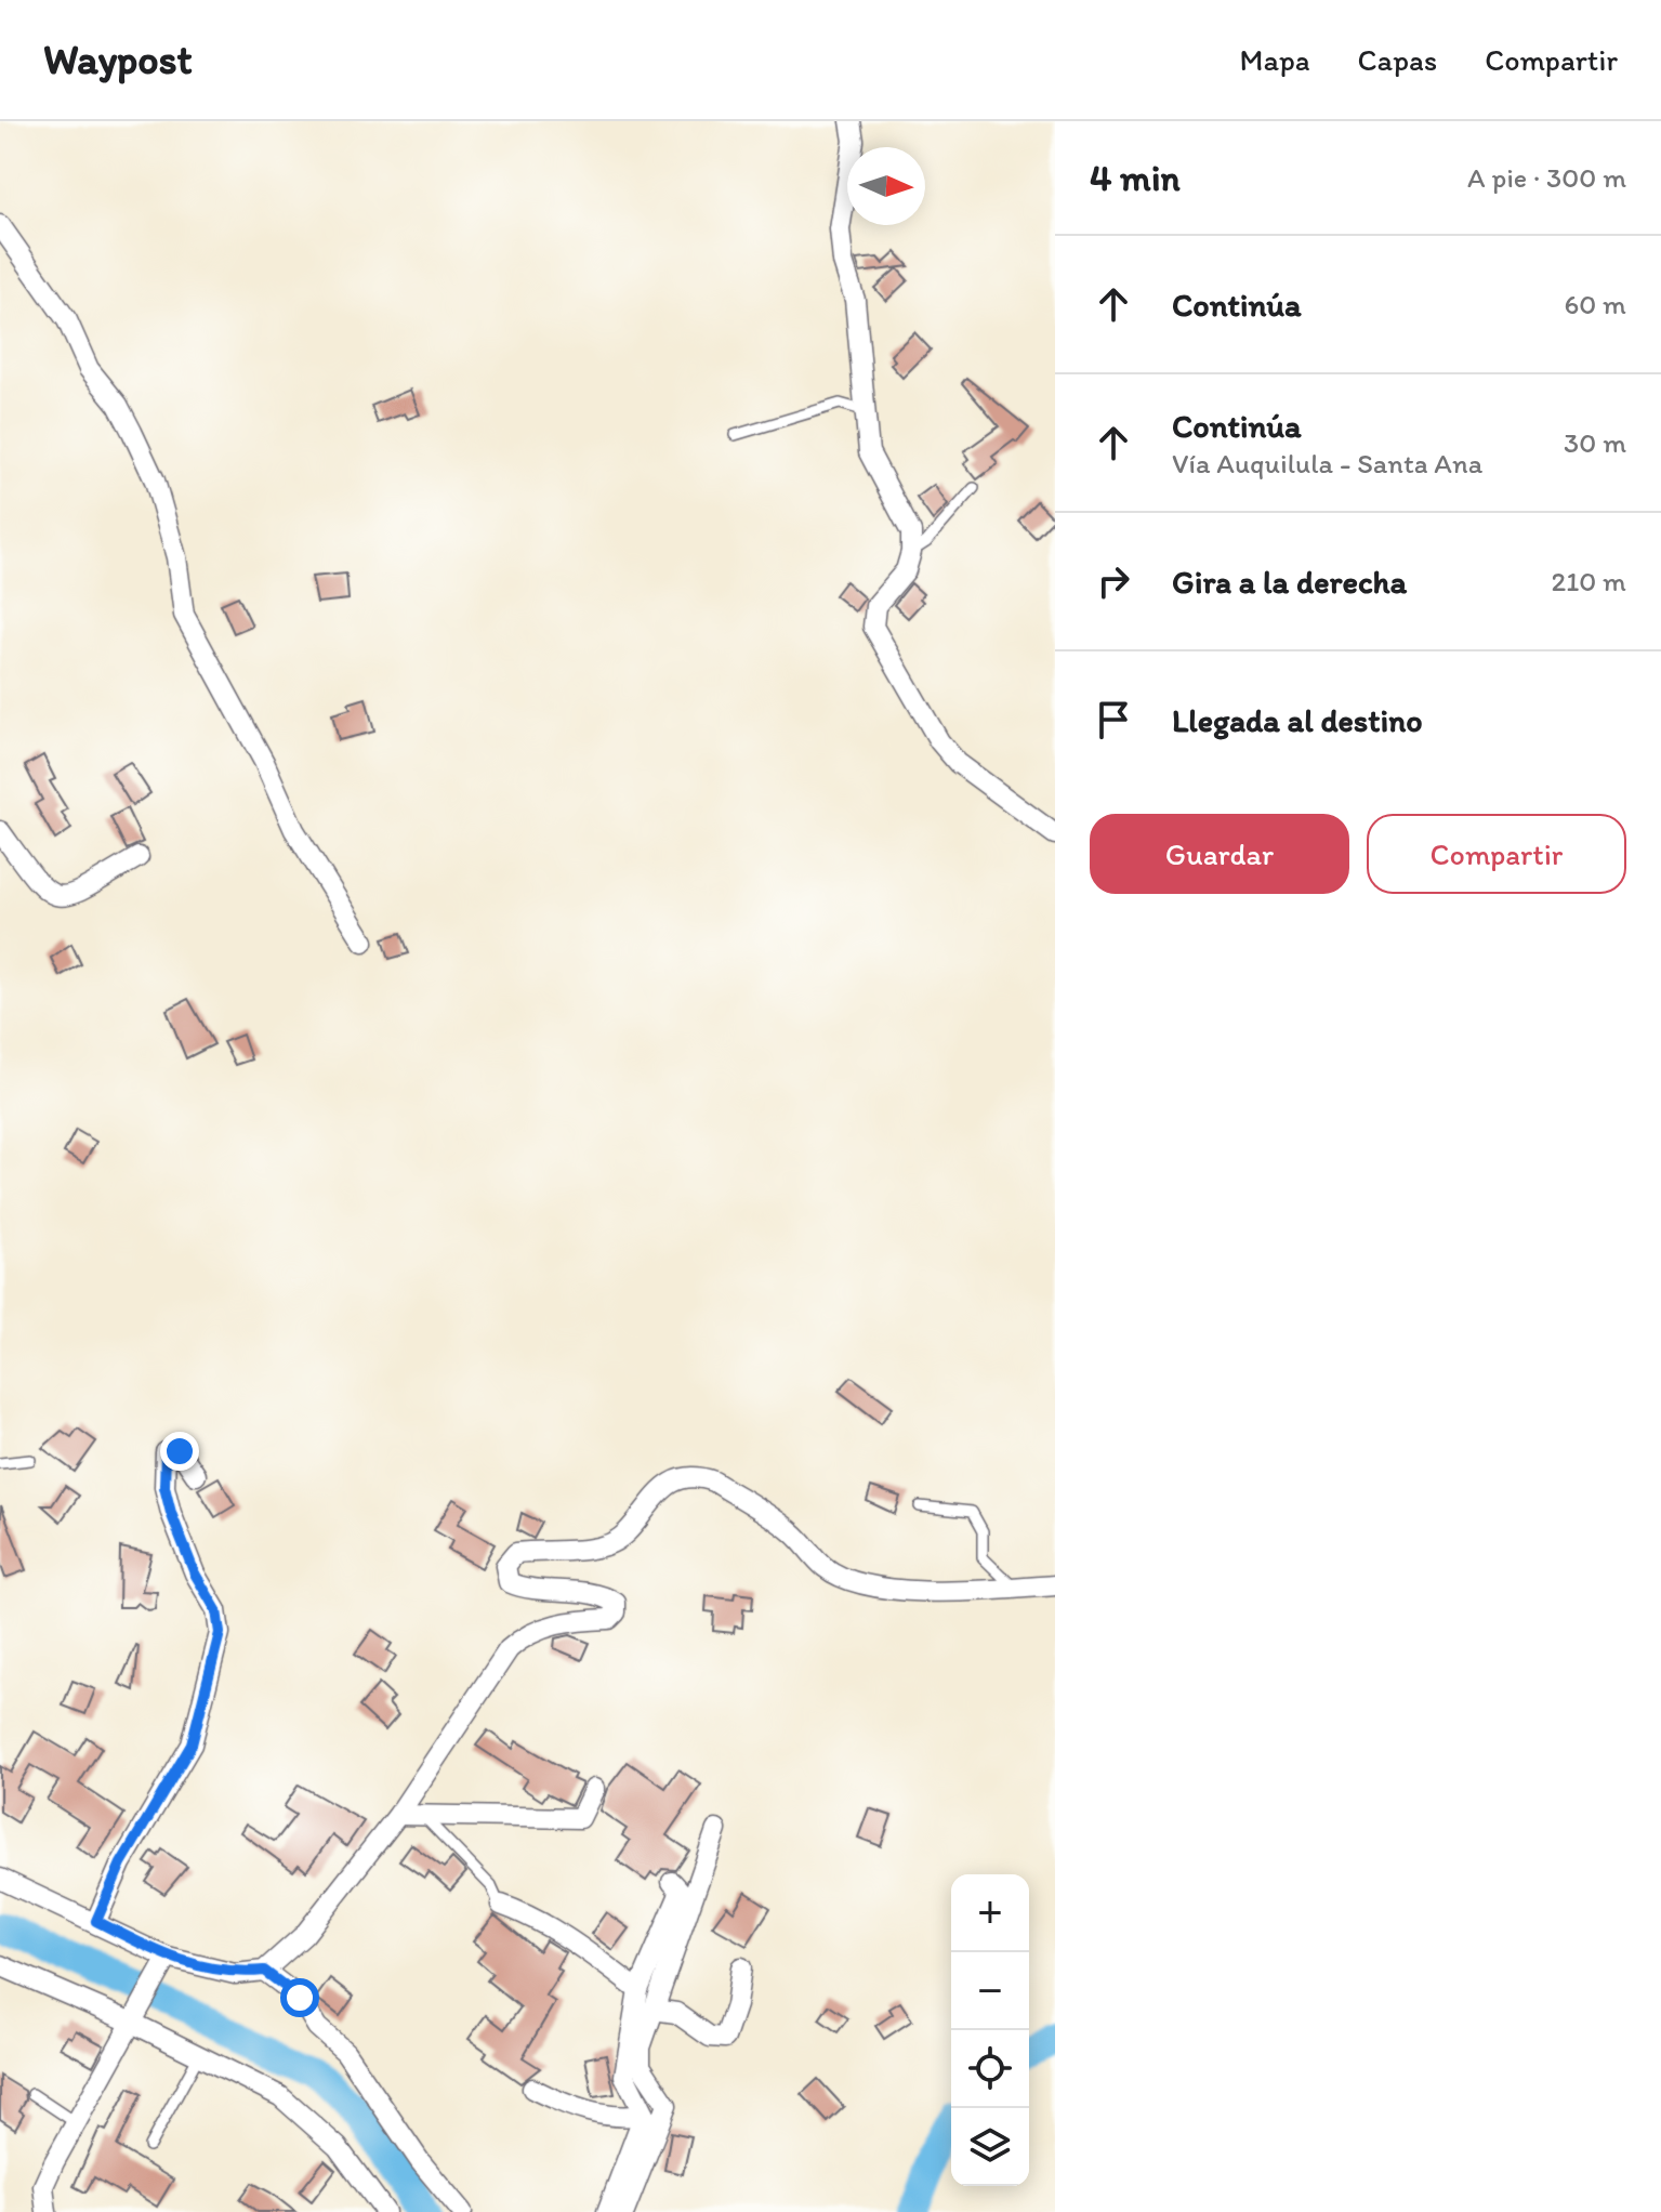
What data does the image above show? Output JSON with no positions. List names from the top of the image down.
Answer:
{
  "north": "right",
  "page": {
    "header": "Waypost",
    "nav": ["Mapa", "Capas", "Compartir"],
    "heading": ["4 min", "A pie · 300 m"],
    "list": [
      ["Continúa", "60 m"],
      ["Continúa", "Vía Auquilula - Santa Ana", "30 m"],
      ["Gira a la derecha", "210 m"],
      "Llegada al destino"
    ],
    "buttons": ["Guardar", "Compartir"],
    "map_buttons": ["+", "−"]
  }
}
